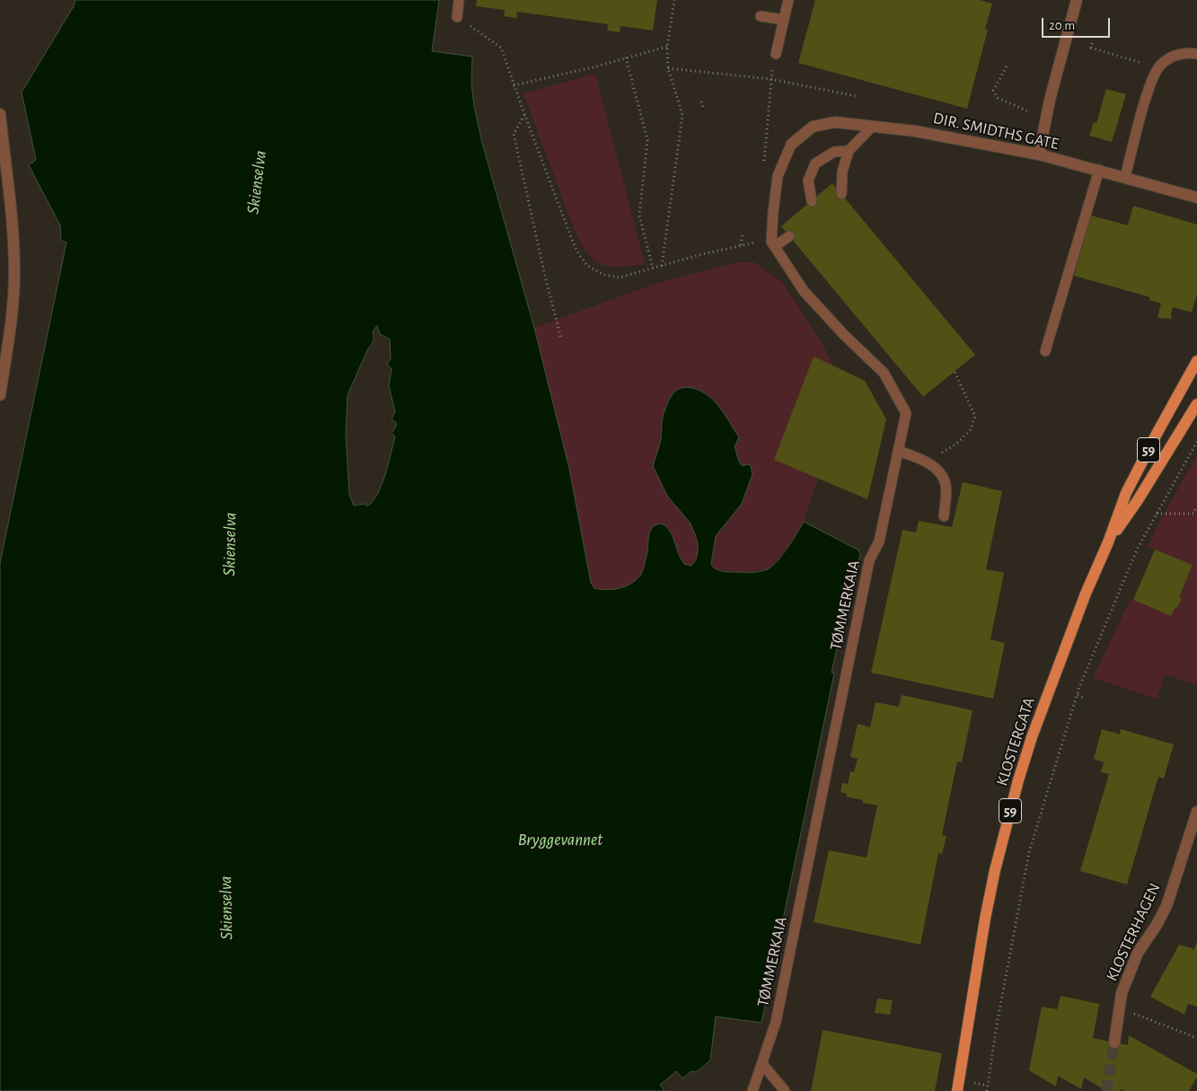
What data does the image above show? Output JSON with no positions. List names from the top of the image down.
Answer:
{
  "streets": {
    "main road": ["59", "KLOSTERGATA"],
    "street": ["DIR. SMIDTHS GATE", "KLOSTERHAGEN"],
    "lane": ["TØMMERKAIA"]
  },
  "water": ["Skienselva", "Bryggevannet"],
  "scale_bar": "20 m"
}
